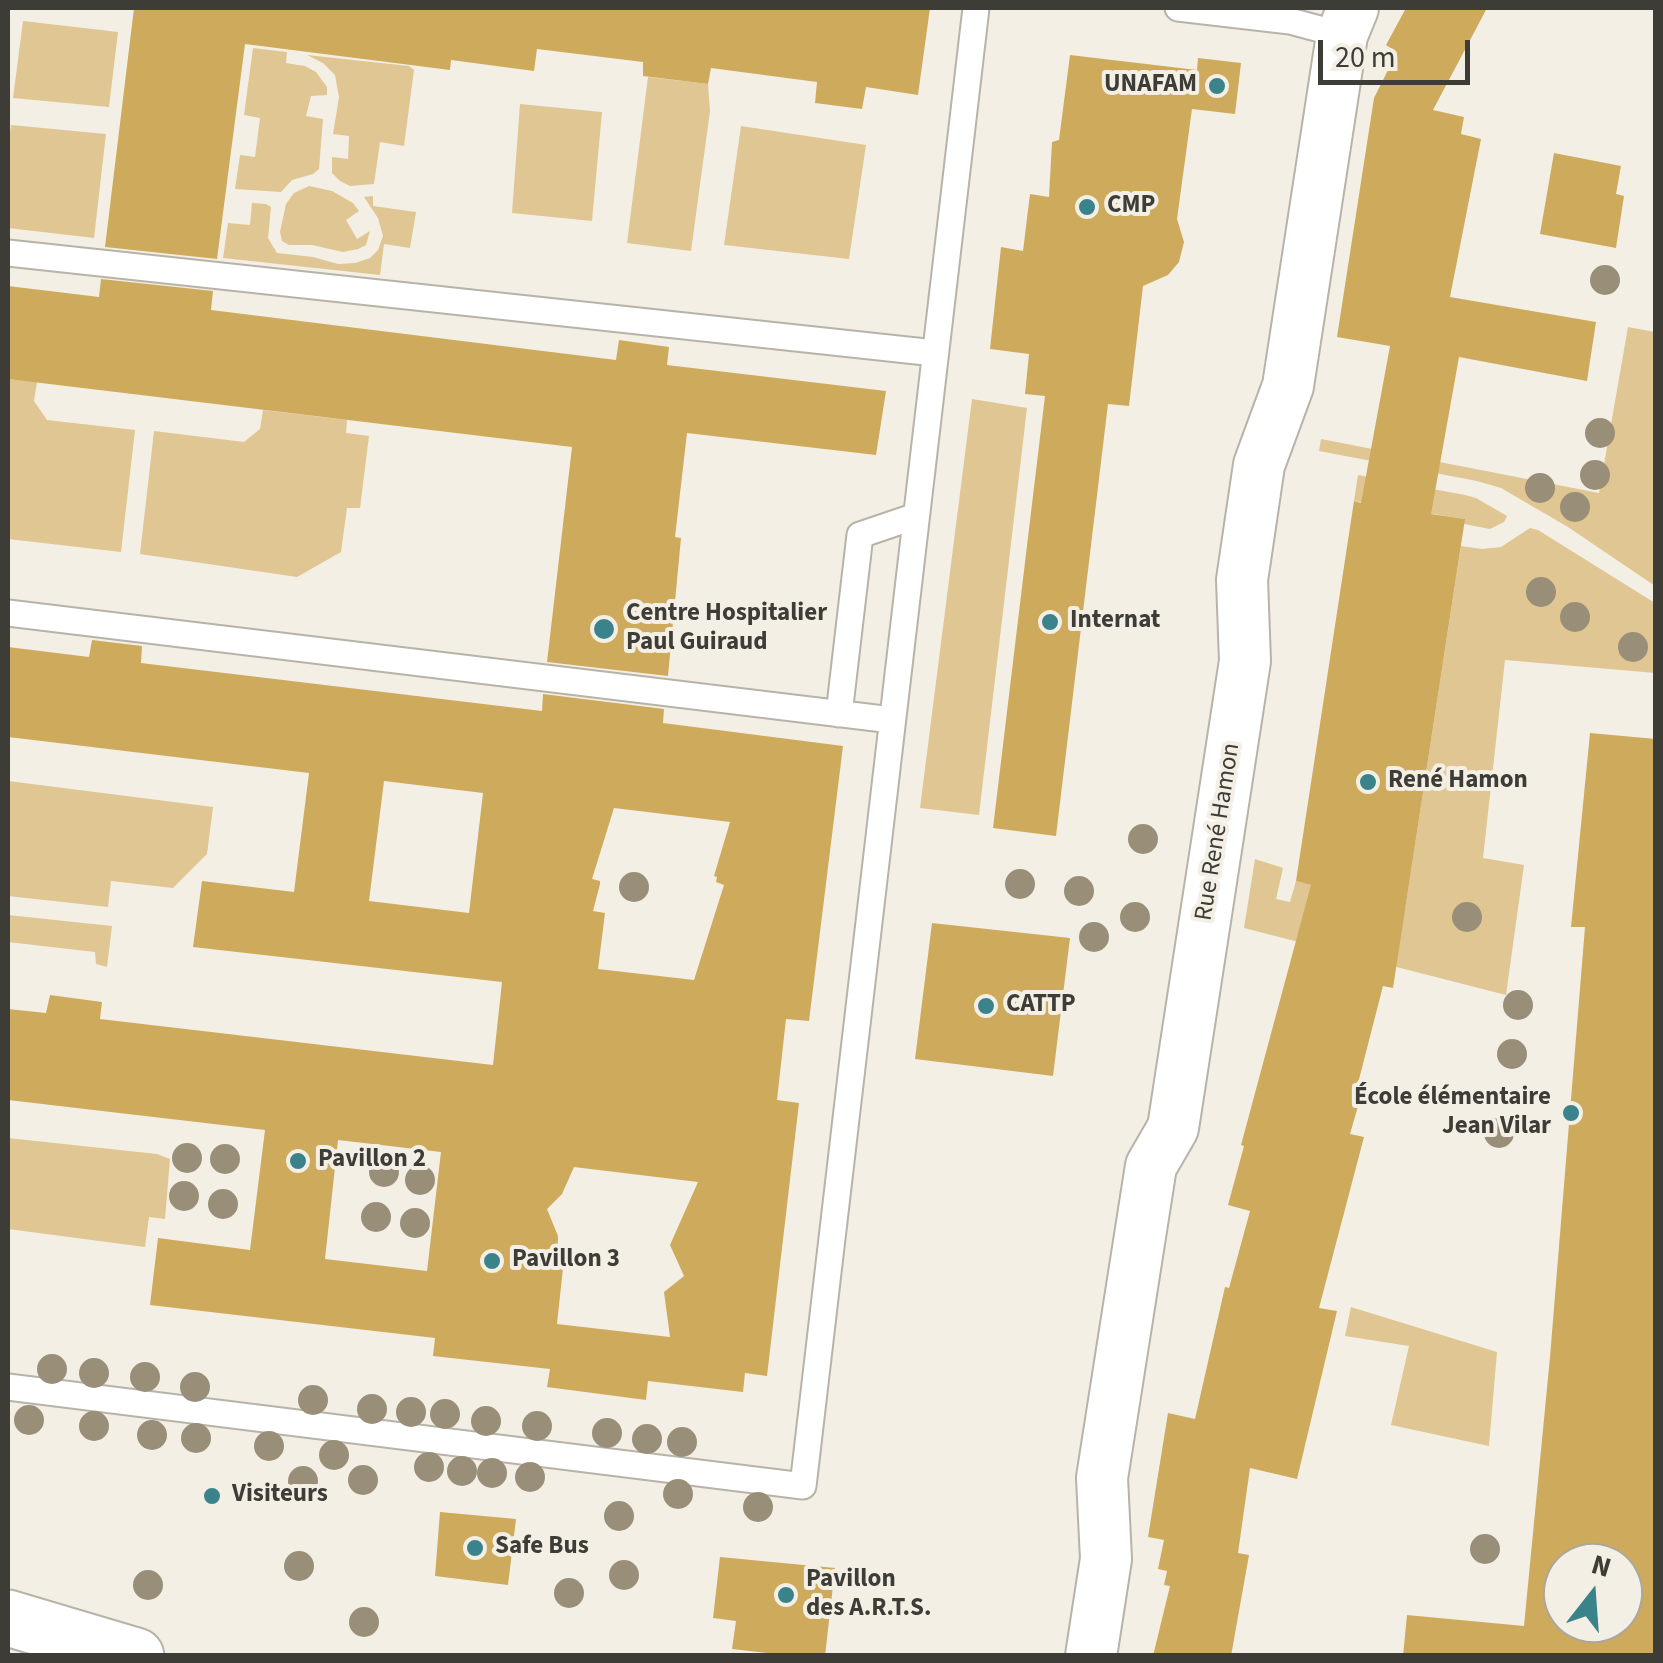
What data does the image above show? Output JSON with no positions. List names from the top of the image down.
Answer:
{
  "streets": {
    "street": ["Rue René Hamon"]
  },
  "places": [
    "UNAFAM",
    "CMP",
    "Internat",
    "Centre Hospitalier Paul Guiraud",
    "René Hamon",
    "CATTP",
    "École élémentaire Jean Vilar",
    "Pavillon 2",
    "Pavillon 3",
    "Visiteurs",
    "Safe Bus",
    "Pavillon des A.R.T.S."
  ],
  "scale_bar": "20 m",
  "north": "top"
}
